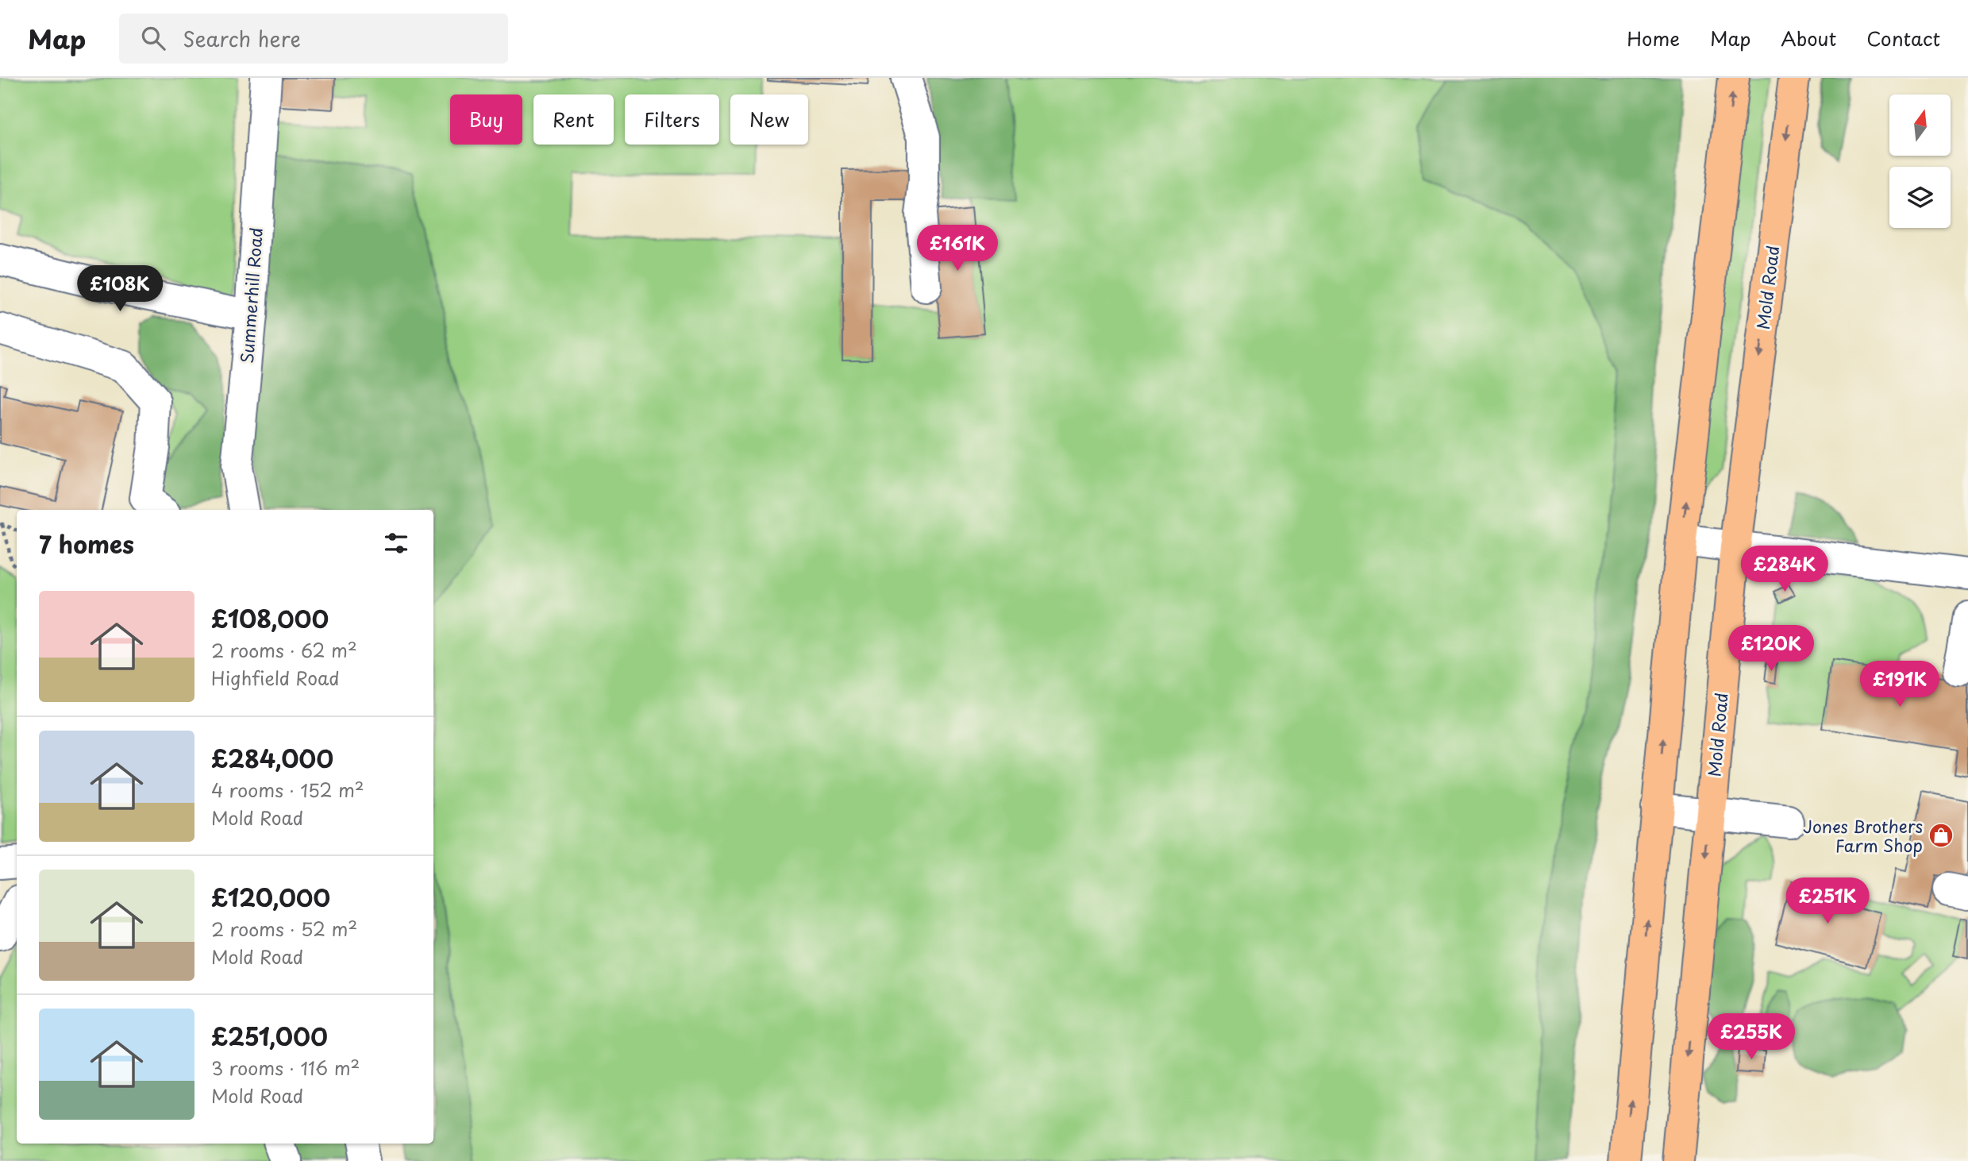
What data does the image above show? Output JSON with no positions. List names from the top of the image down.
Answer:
{
  "streets": {
    "main road": ["Mold Road"],
    "street": ["Summerhill Road"]
  },
  "places": {
    "shop": ["Jones Brothers Farm Shop"]
  },
  "north": "top",
  "page": {
    "header": "Map",
    "search": "Search here",
    "nav": [
      "Home",
      "Map",
      "About",
      "Contact"
    ],
    "chip": [
      "Buy",
      "Rent",
      "Filters",
      "New"
    ],
    "price": [
      "£161K",
      "£108K",
      "£284K",
      "£120K",
      "£191K",
      "£251K",
      "£255K"
    ],
    "heading": "7 homes",
    "list": [
      {
        "name": "£108,000",
        "note": "2 rooms · 62 m² · Highfield Road"
      },
      {
        "name": "£284,000",
        "note": "4 rooms · 152 m² · Mold Road"
      },
      {
        "name": "£120,000",
        "note": "2 rooms · 52 m² · Mold Road"
      },
      {
        "name": "£251,000",
        "note": "3 rooms · 116 m² · Mold Road"
      }
    ]
  }
}
